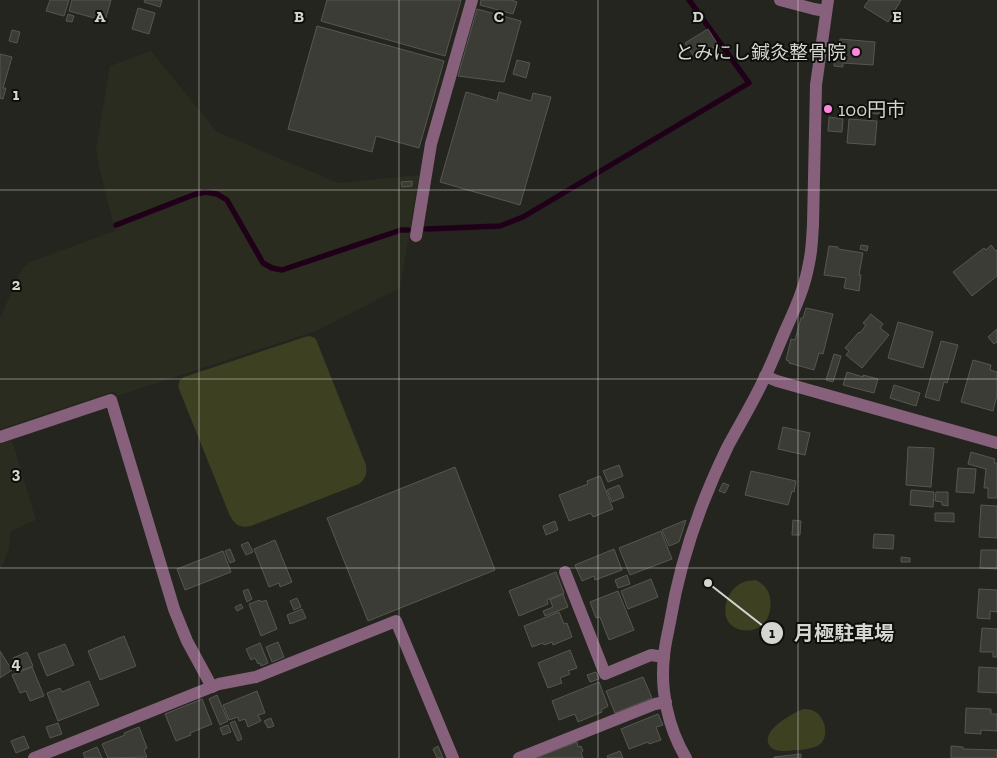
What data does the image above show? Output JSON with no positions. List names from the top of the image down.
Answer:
{
  "places": ["とみにし鍼灸整骨院", "100円市", "月極駐車場"],
  "grid": {
    "columns": [
      "A",
      "B",
      "C",
      "D",
      "E"
    ],
    "rows": [
      "1",
      "2",
      "3",
      "4"
    ]
  }
}
